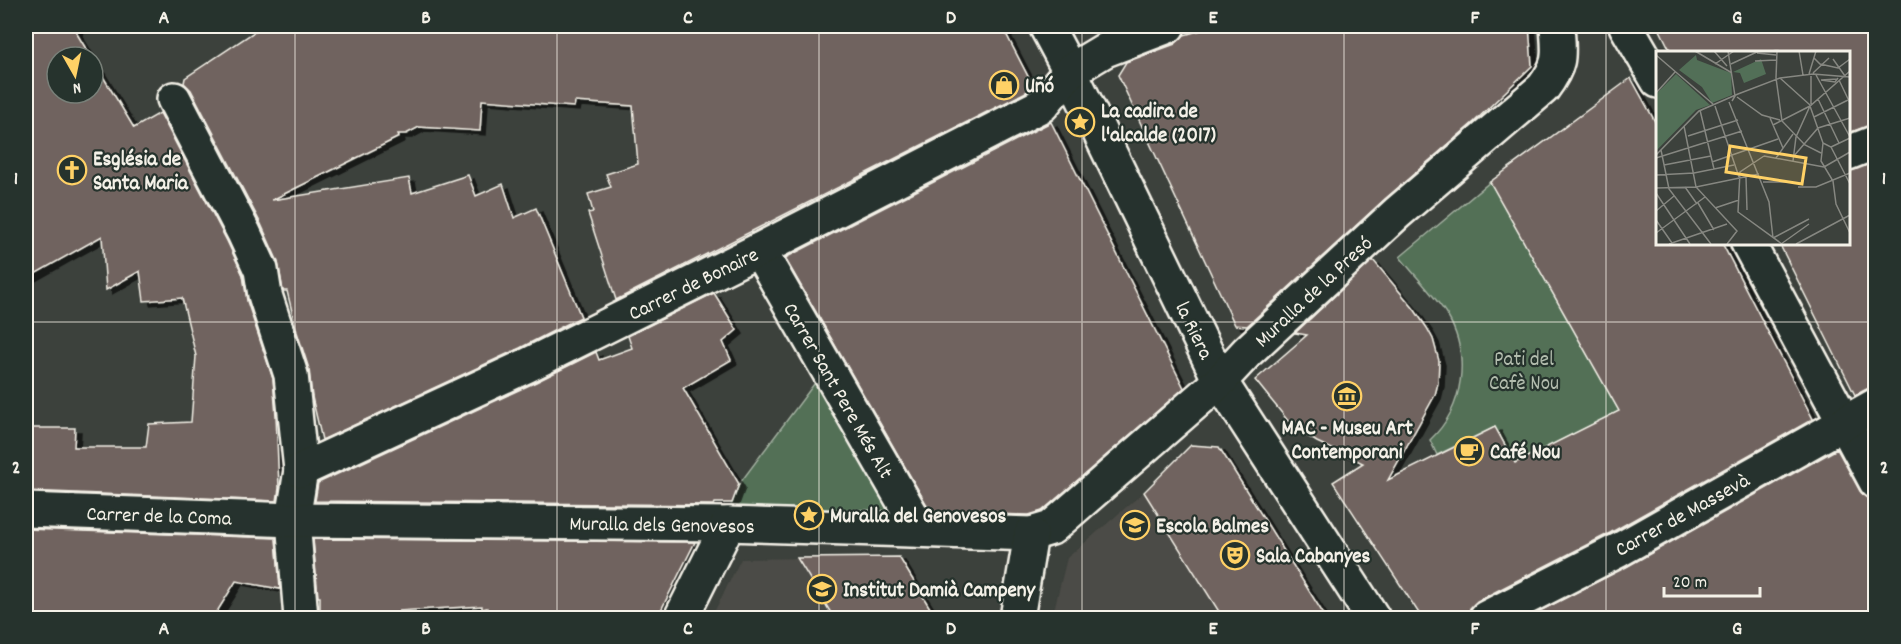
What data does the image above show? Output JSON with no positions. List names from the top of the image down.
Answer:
{
  "streets": {
    "street": [
      "Carrer de Bonaire",
      "Muralla de la Presó",
      "la Riera",
      "Carrer Sant Pere Més Alt",
      "Carrer de Massevà",
      "Carrer de la Coma",
      "Muralla dels Genovesos"
    ]
  },
  "crossings": [
    ["Carrer de Bonaire", "la Riera"],
    ["Carrer de Bonaire", "Carrer Sant Pere Més Alt"],
    ["Muralla de la Presó", "la Riera"],
    ["Muralla de la Presó", "Muralla dels Genovesos"],
    ["Carrer Sant Pere Més Alt", "Muralla dels Genovesos"],
    ["Carrer de la Coma", "Muralla dels Genovesos"]
  ],
  "parks": ["Pati del Cafè Nou"],
  "places": {
    "shop": ["Uñó"],
    "place": ["La cadira de l'alcalde (2017)", "Muralla del Genovesos"],
    "church": ["Església de Santa Maria"],
    "museum": ["MAC - Museu Art Contemporani"],
    "cafe": ["Café Nou"],
    "school or university": ["Escola Balmes", "Institut Damià Campeny"],
    "theatre": ["Sala Cabanyes"]
  },
  "scale_bar": "20 m",
  "north": "bottom",
  "grid": {
    "columns": [
      "A",
      "B",
      "C",
      "D",
      "E",
      "F",
      "G"
    ],
    "rows": ["1", "2"]
  }
}
